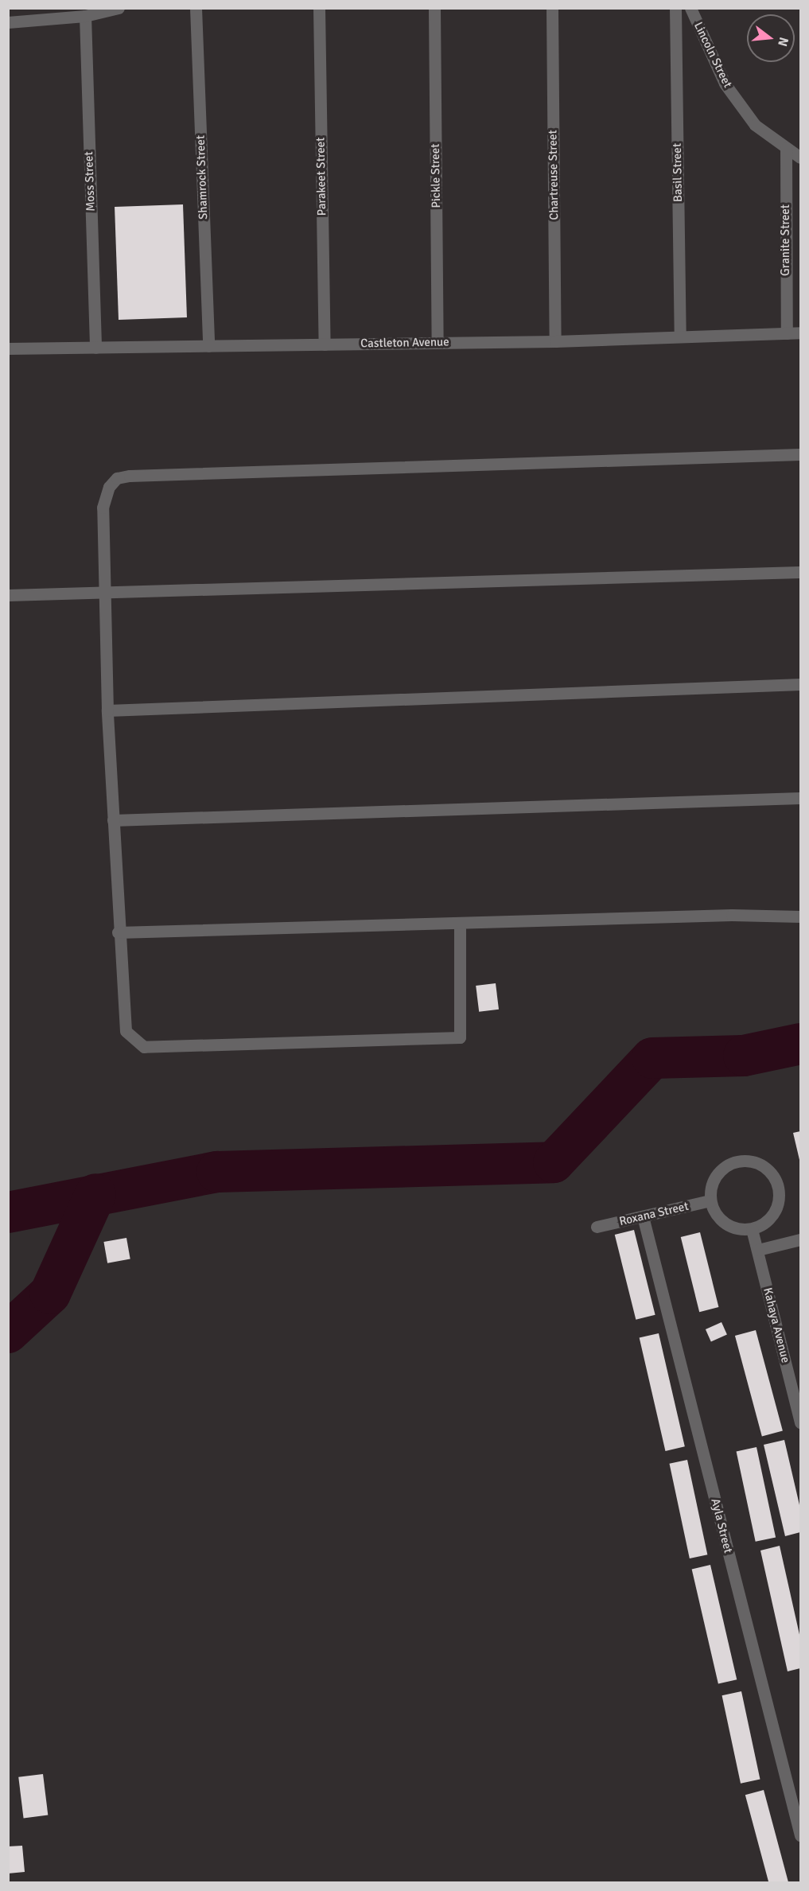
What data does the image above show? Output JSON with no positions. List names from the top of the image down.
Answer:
{
  "streets": {
    "street": [
      "Lincoln Street",
      "Basil Street",
      "Chartreuse Street",
      "Pickle Street",
      "Parakeet Street",
      "Shamrock Street",
      "Moss Street",
      "Granite Street",
      "Castleton Avenue",
      "Roxana Street",
      "Kahaya Avenue",
      "Ayla Street"
    ]
  },
  "crossings": [
    ["Lincoln Street", "Granite Street"],
    ["Basil Street", "Castleton Avenue"],
    ["Chartreuse Street", "Castleton Avenue"],
    ["Pickle Street", "Castleton Avenue"],
    ["Parakeet Street", "Castleton Avenue"],
    ["Shamrock Street", "Castleton Avenue"],
    ["Moss Street", "Castleton Avenue"],
    ["Granite Street", "Castleton Avenue"],
    ["Roxana Street", "Kahaya Avenue"],
    ["Roxana Street", "Ayla Street"]
  ],
  "north": "right"
}
